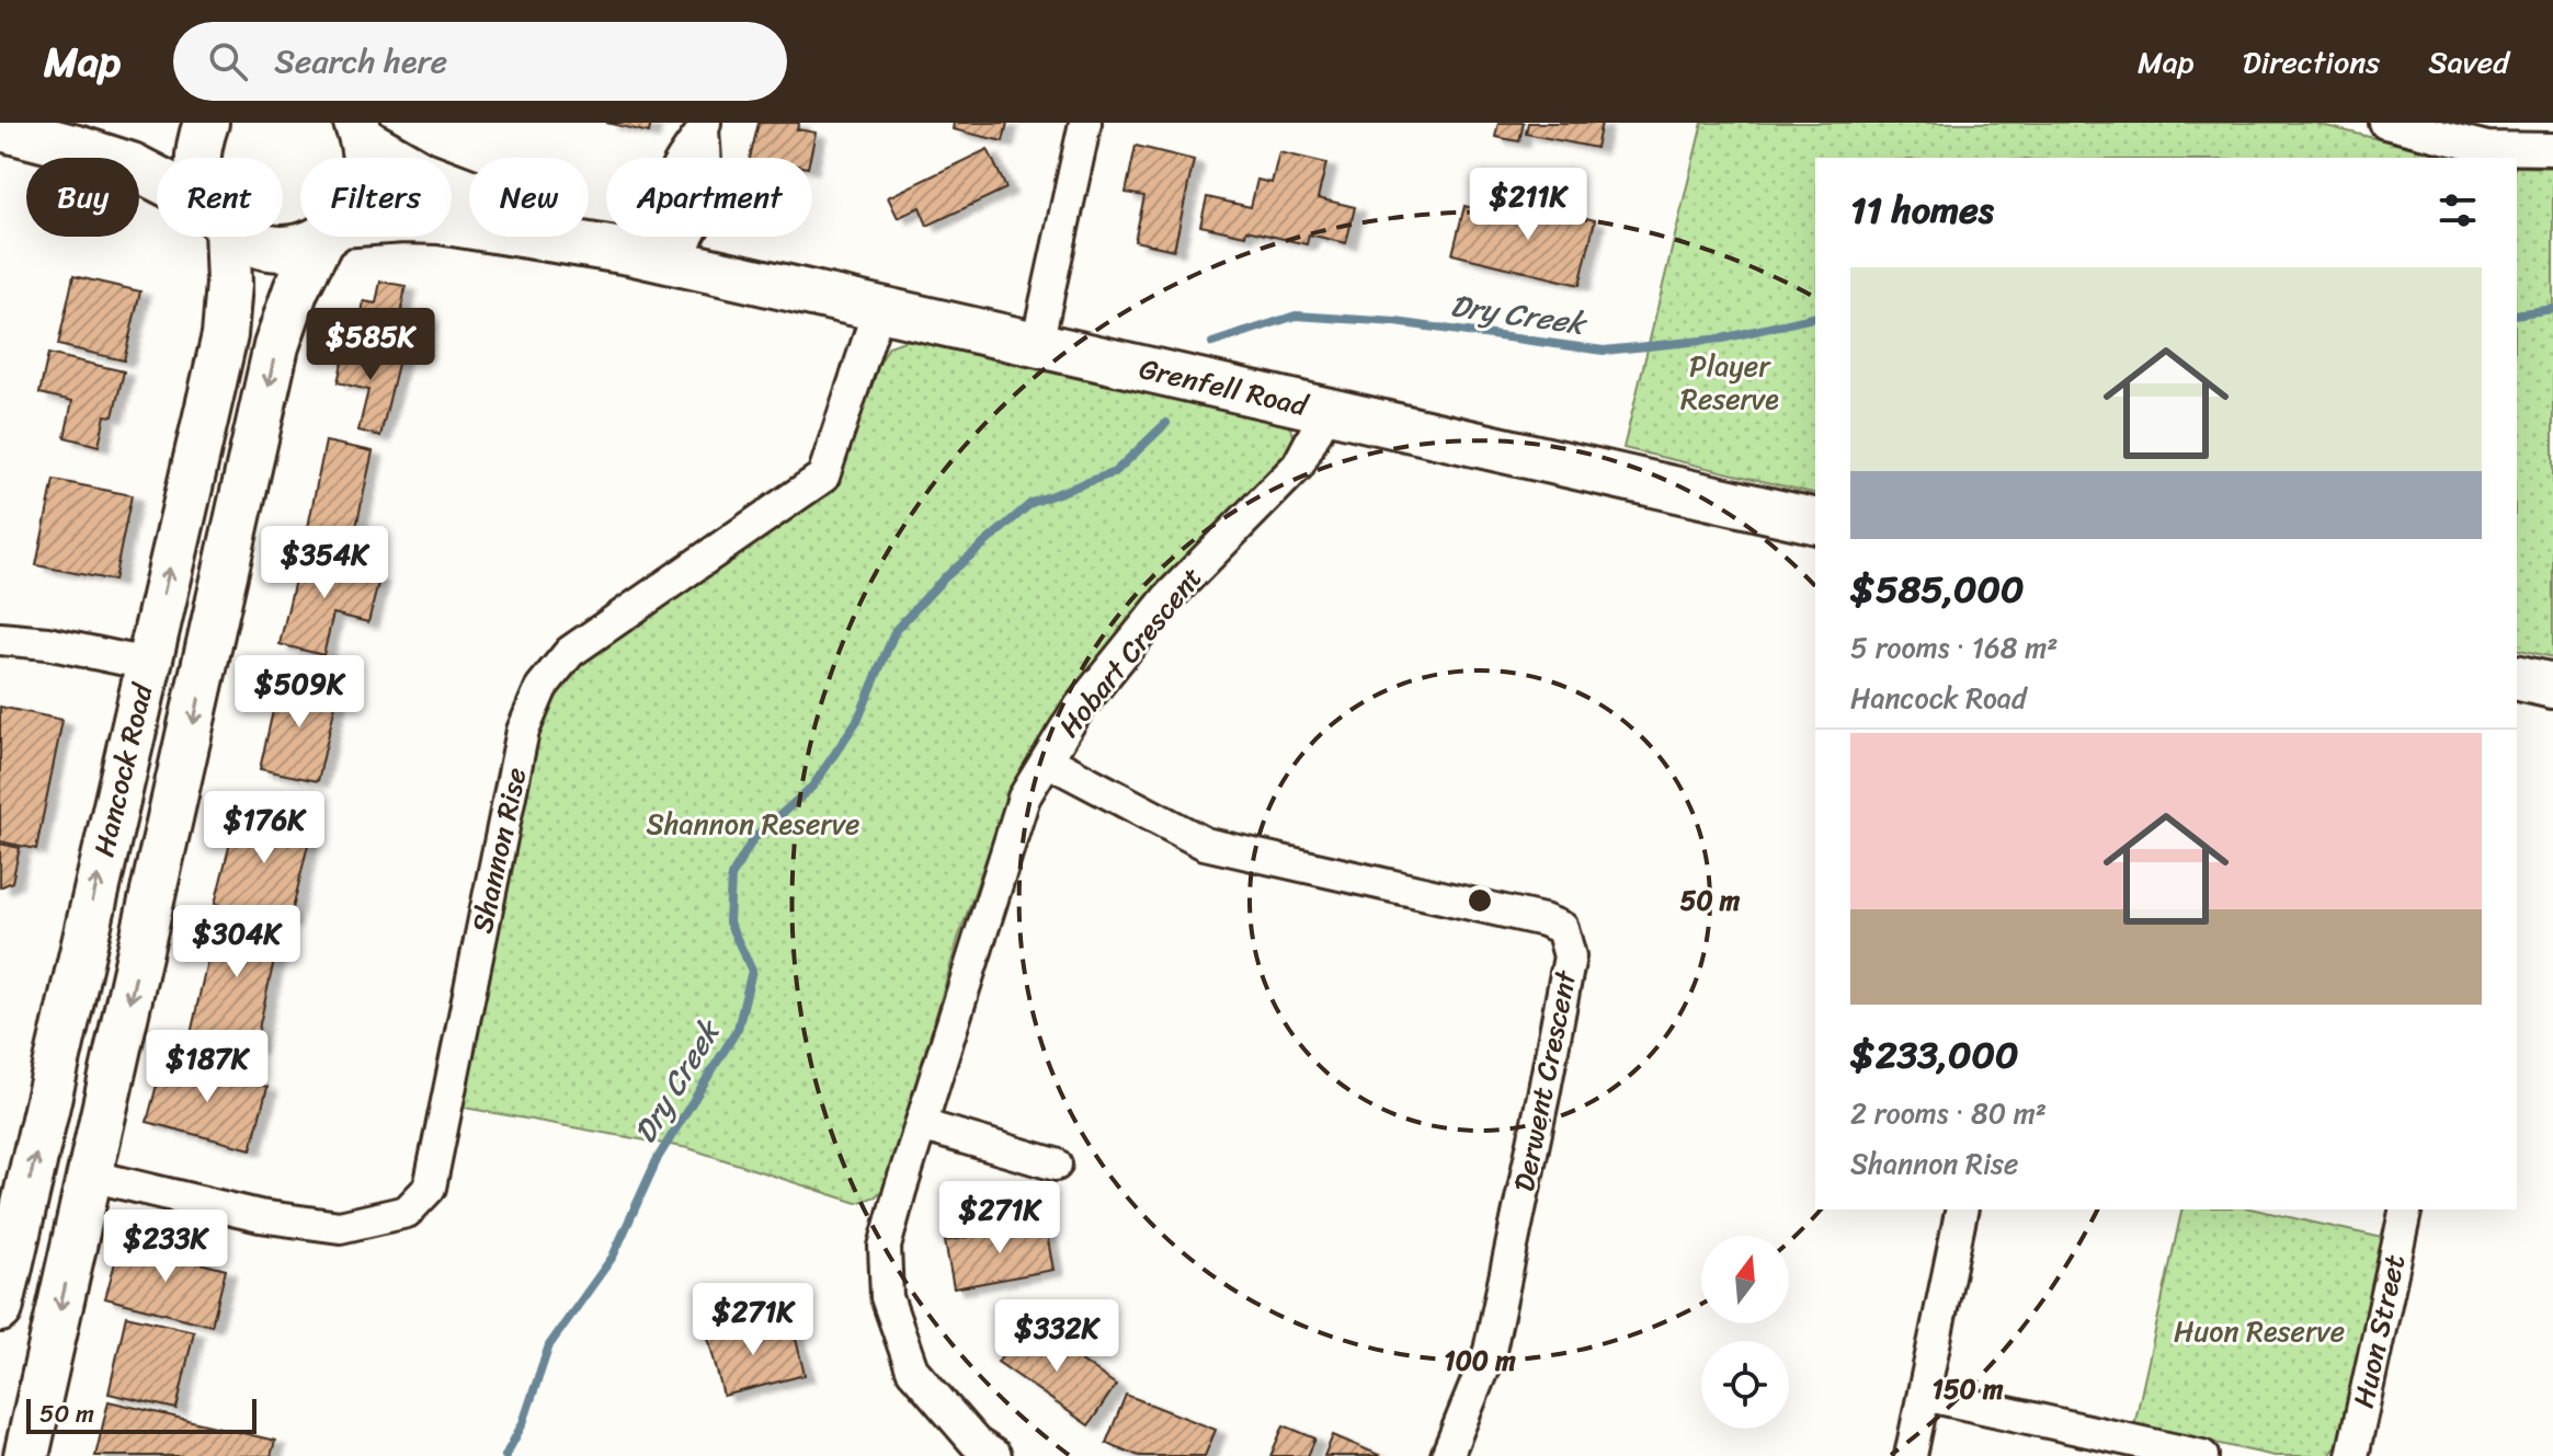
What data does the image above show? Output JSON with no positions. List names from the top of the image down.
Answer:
{
  "streets": {
    "main road": ["Grenfell Road", "Hancock Road"],
    "street": [
      "Hobart Crescent",
      "Shannon Rise",
      "Derwent Crescent",
      "Huon Street"
    ]
  },
  "crossings": [
    ["Grenfell Road", "Hobart Crescent"],
    ["Grenfell Road", "Hancock Road"],
    ["Grenfell Road", "Shannon Rise"],
    ["Hobart Crescent", "Derwent Crescent"],
    ["Hancock Road", "Shannon Rise"]
  ],
  "water": ["Dry Creek"],
  "parks": ["Player Reserve", "Shannon Reserve", "Huon Reserve"],
  "scale_bar": "50 m",
  "north": "top",
  "page": {
    "header": "Map",
    "search": "Search here",
    "nav": ["Map", "Directions", "Saved"],
    "chip": [
      "Buy",
      "Rent",
      "Filters",
      "New",
      "Apartment"
    ],
    "heading": "11 homes",
    "price": [
      "$211K",
      "$585K",
      "$354K",
      "$509K",
      "$176K",
      "$304K",
      "$187K",
      "$271K",
      "$233K",
      "$271K",
      "$332K"
    ],
    "list": [
      {
        "name": "$585,000",
        "note": "5 rooms · 168 m² · Hancock Road"
      },
      {
        "name": "$233,000",
        "note": "2 rooms · 80 m² · Shannon Rise"
      }
    ],
    "scale": "50 m"
  },
  "rings": ["50 m", "100 m", "150 m"]
}
